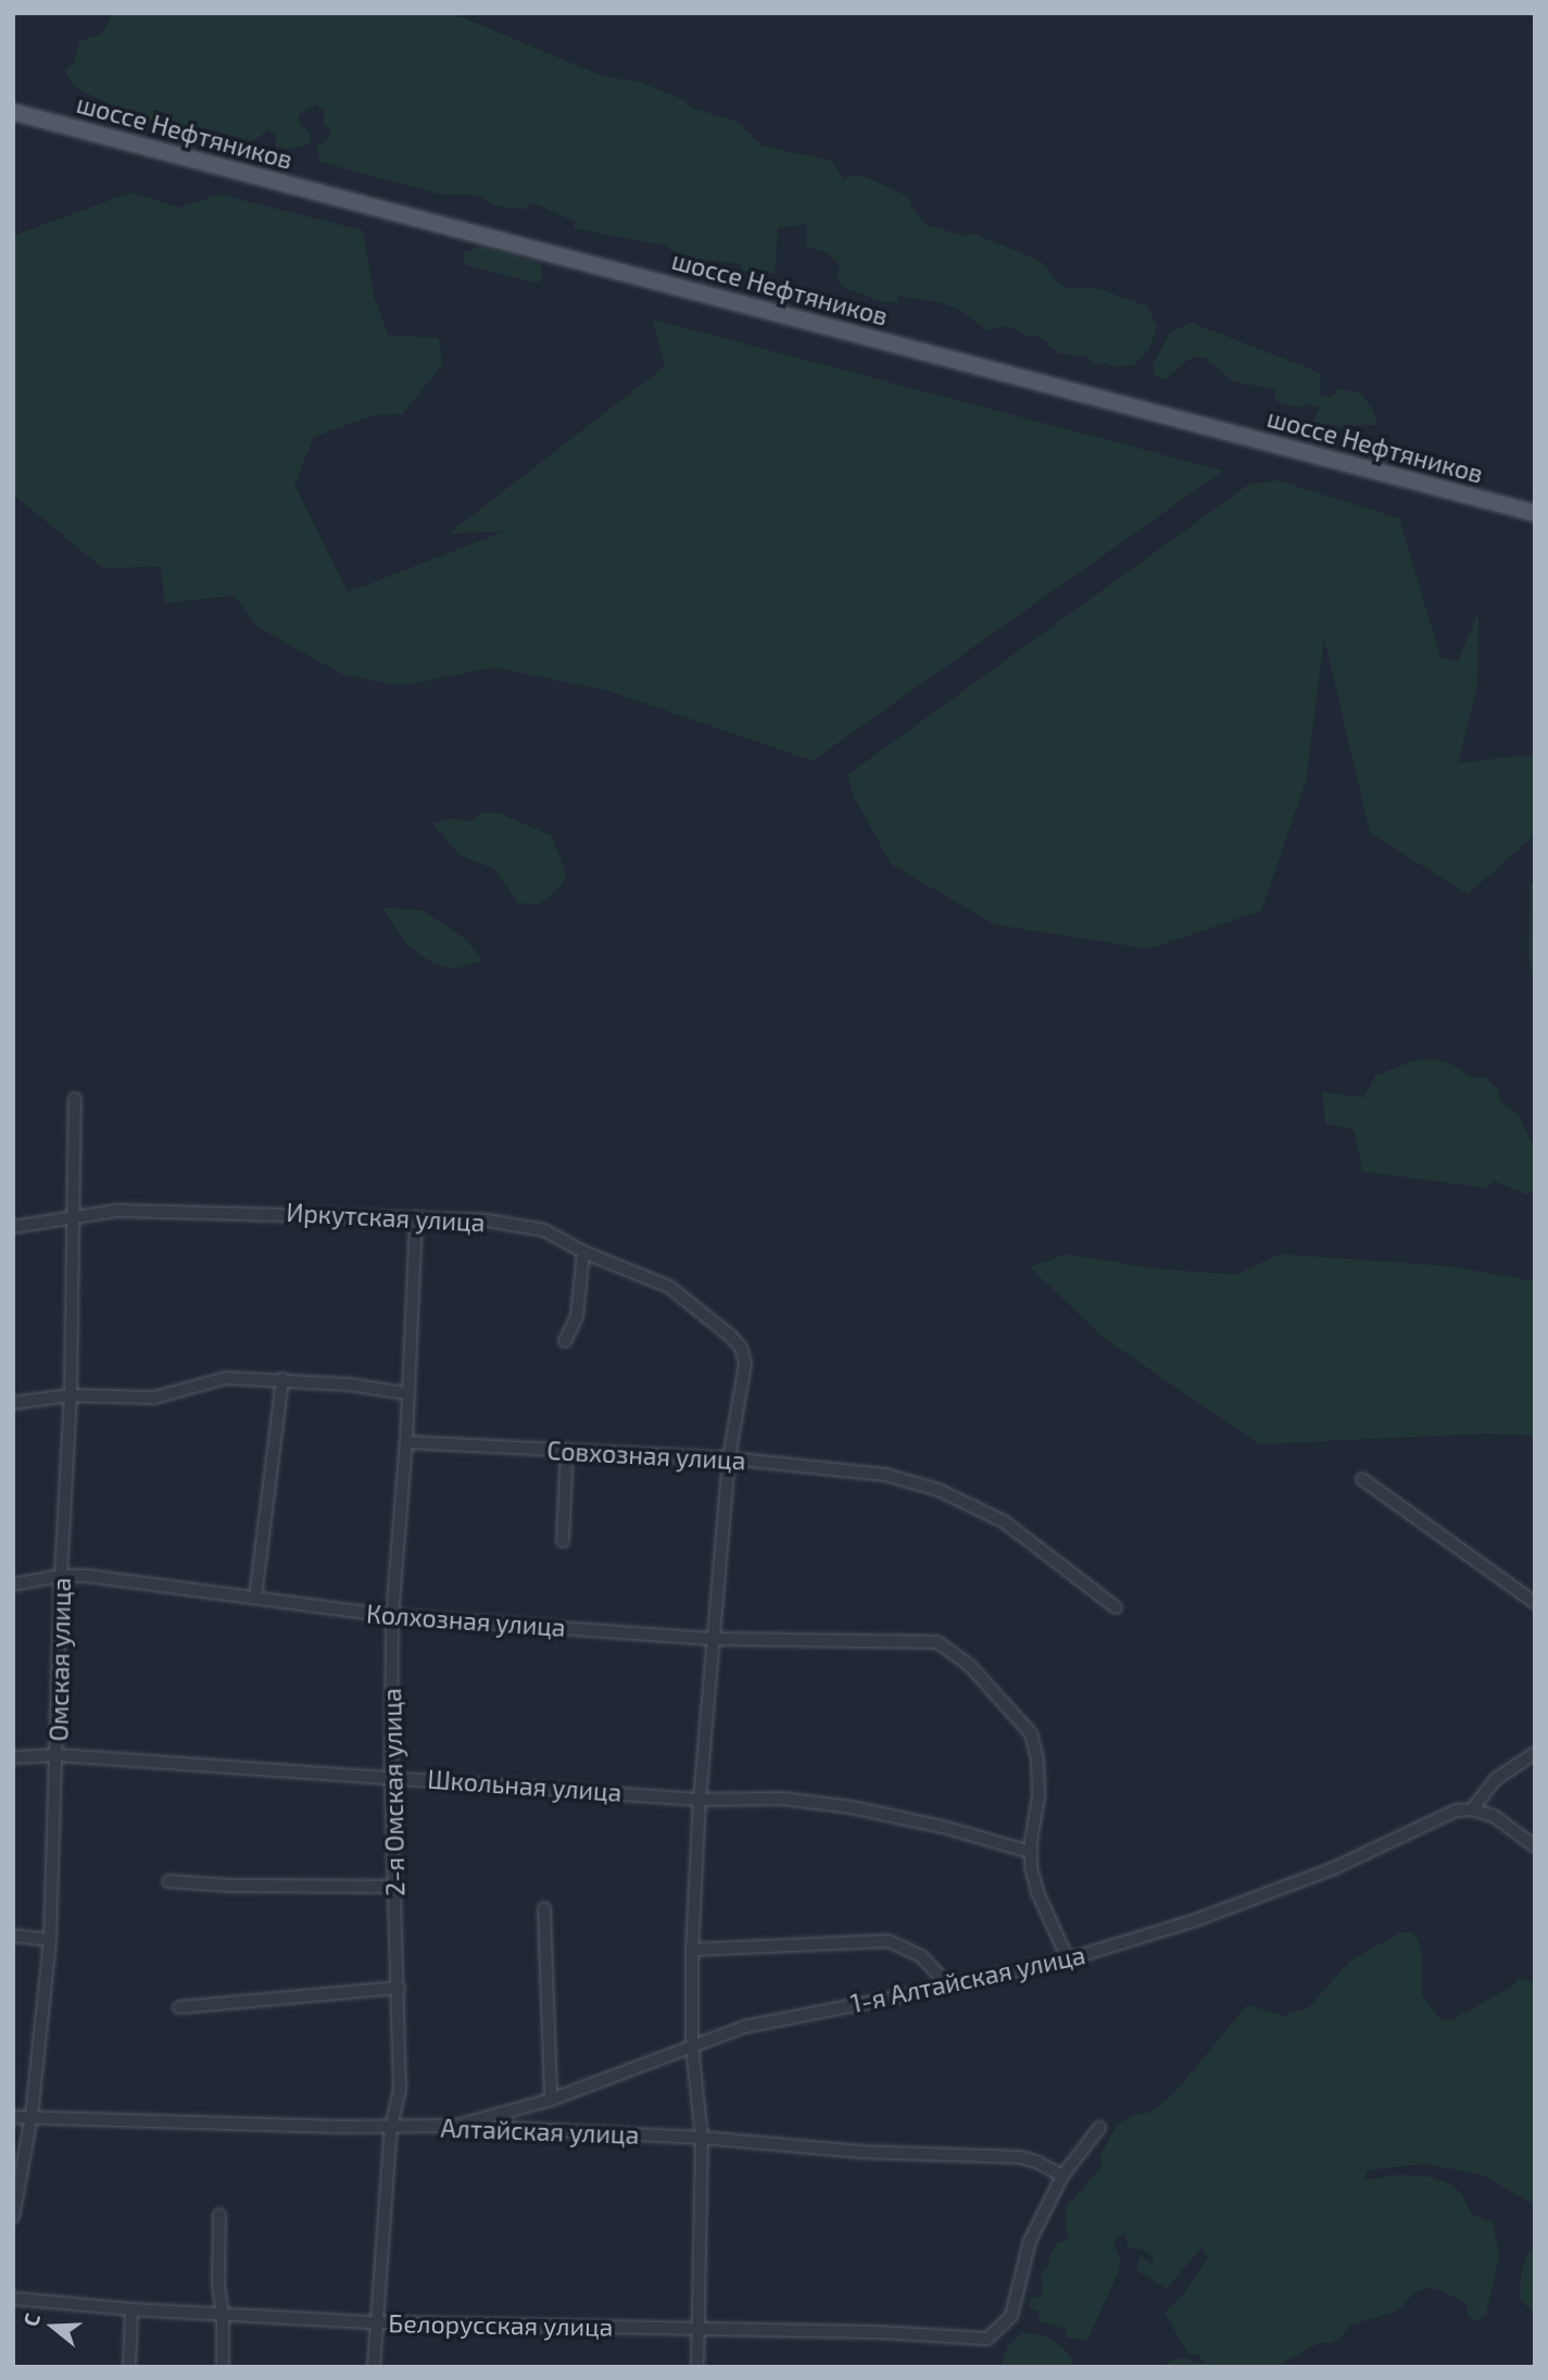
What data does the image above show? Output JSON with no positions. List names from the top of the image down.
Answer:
{
  "streets": {
    "main road": ["шоссе Нефтяников"],
    "street": [
      "Иркутская улица",
      "Совхозная улица",
      "Колхозная улица",
      "Омская улица",
      "Школьная улица",
      "2-я Омская улица",
      "1-я Алтайская улица",
      "Алтайская улица",
      "Белорусская улица"
    ]
  },
  "crossings": [
    ["Иркутская улица", "Совхозная улица"],
    ["Иркутская улица", "Омская улица"],
    ["Иркутская улица", "2-я Омская улица"],
    ["Совхозная улица", "2-я Омская улица"],
    ["Колхозная улица", "Омская улица"],
    ["Колхозная улица", "Школьная улица"],
    ["Колхозная улица", "2-я Омская улица"],
    ["Омская улица", "Школьная улица"],
    ["Омская улица", "Алтайская улица"],
    ["Школьная улица", "2-я Омская улица"],
    ["2-я Омская улица", "Алтайская улица"],
    ["2-я Омская улица", "Белорусская улица"],
    ["1-я Алтайская улица", "Алтайская улица"],
    ["Алтайская улица", "Белорусская улица"]
  ],
  "north": "left"
}
